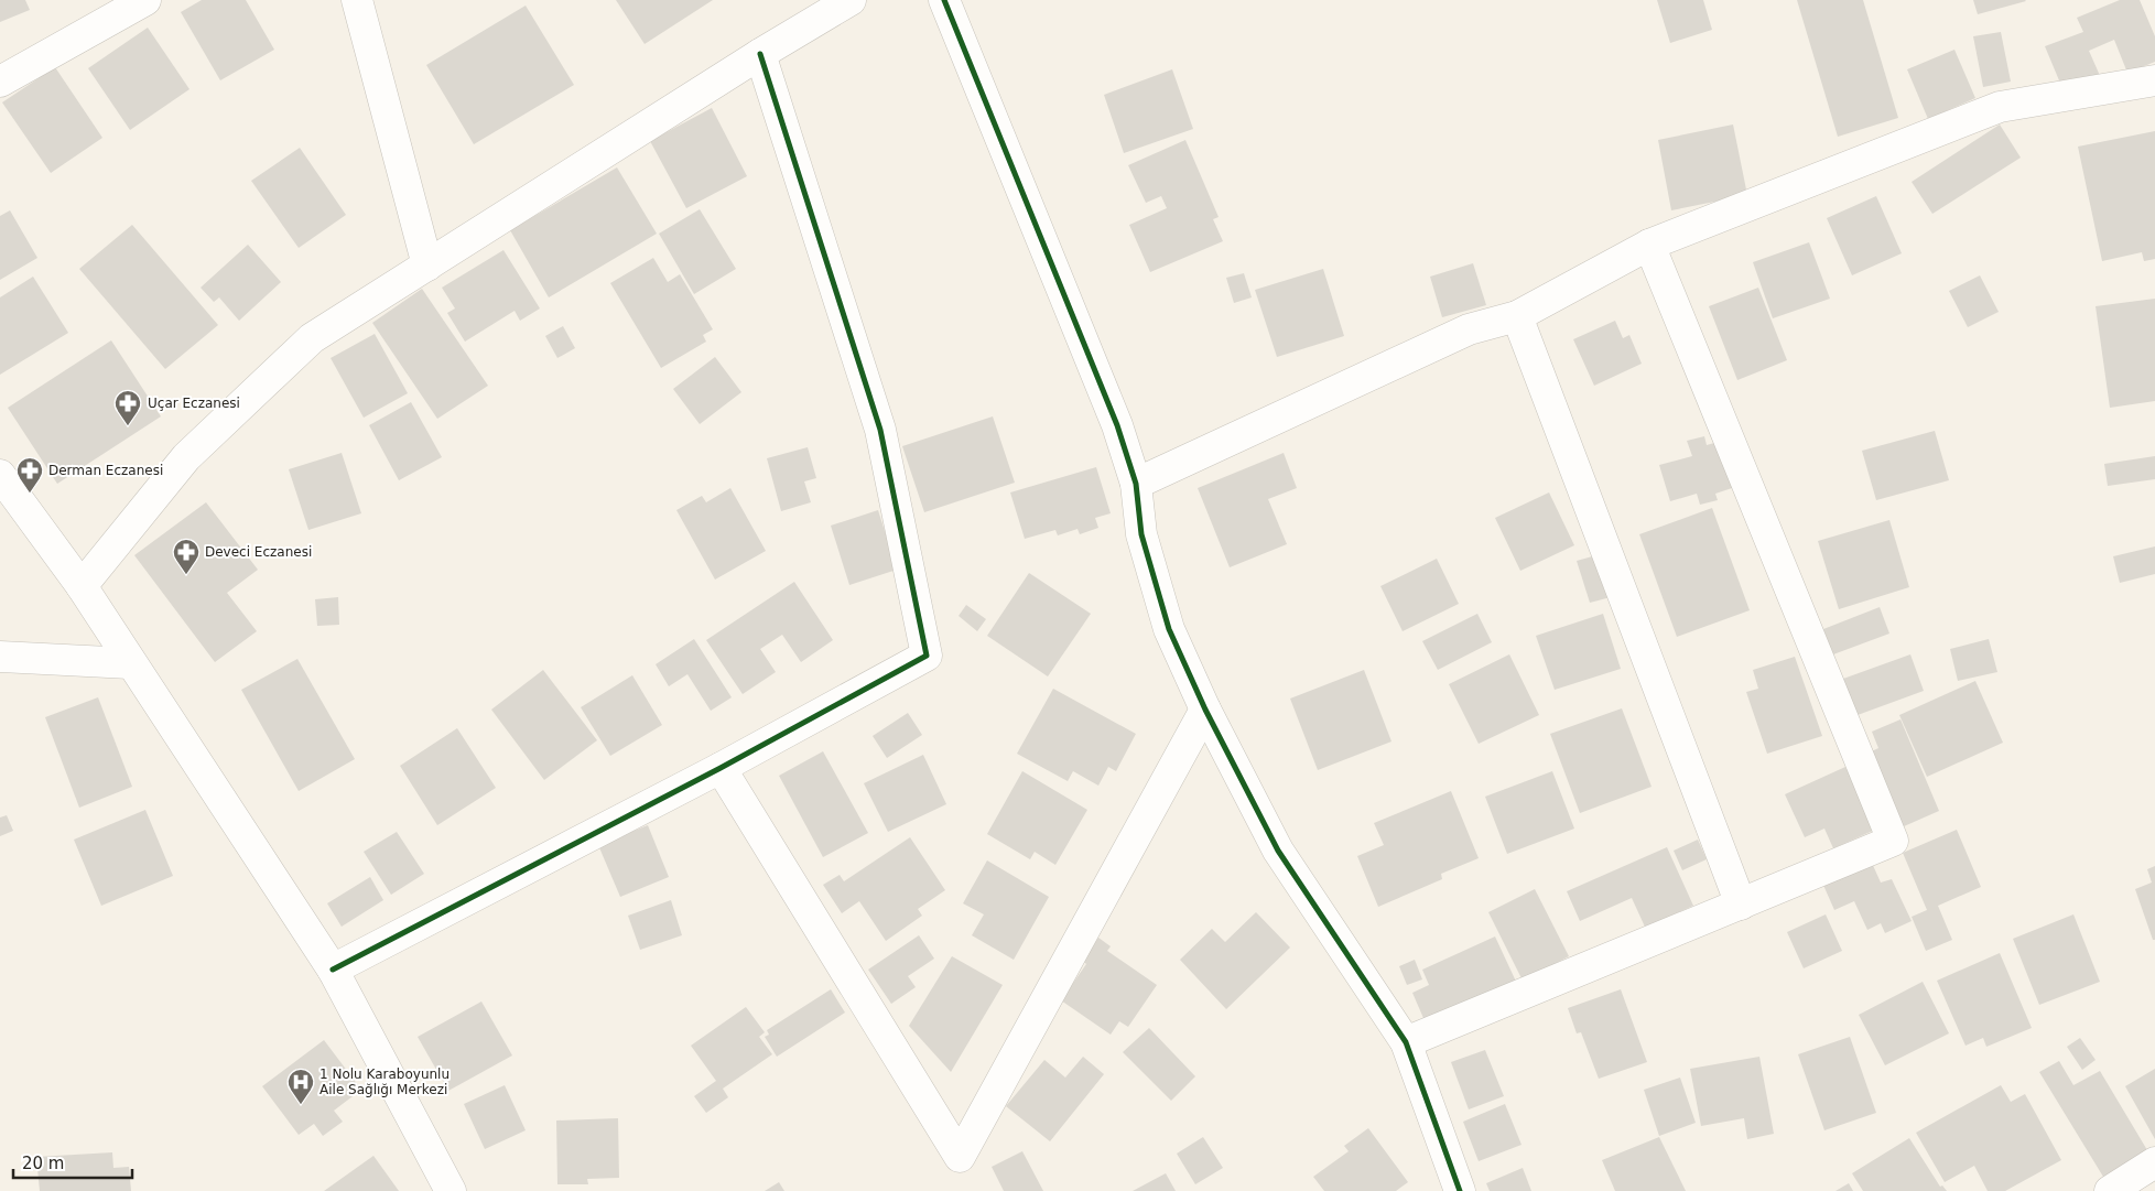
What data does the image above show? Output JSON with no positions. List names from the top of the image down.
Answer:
{
  "places": {
    "pharmacy": ["Uçar Eczanesi", "Derman Eczanesi", "Deveci Eczanesi"],
    "hospital": ["1 Nolu Karaboyunlu Aile Sağlığı Merkezi"]
  },
  "scale_bar": "20 m"
}
